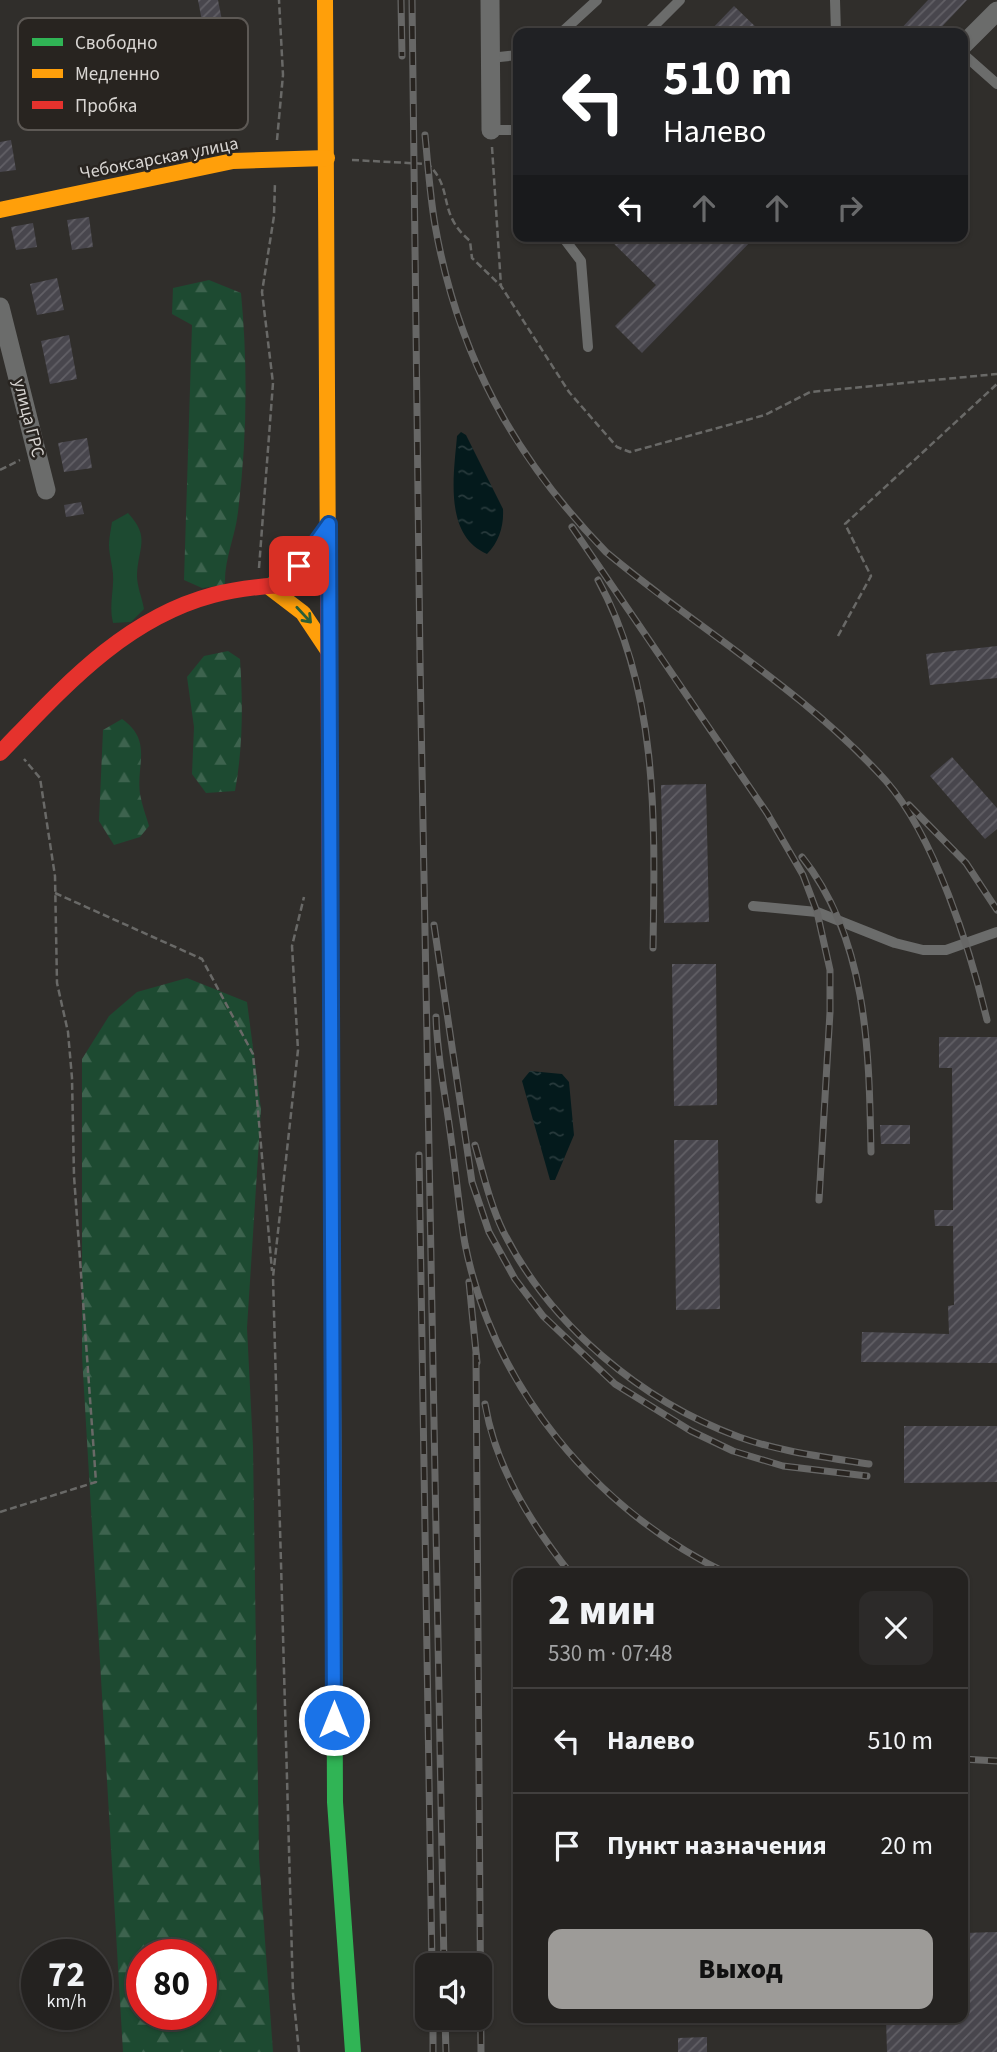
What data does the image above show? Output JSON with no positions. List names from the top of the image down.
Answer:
{
  "streets": {
    "main road": ["Чебоксарская улица"],
    "street": ["улица ГРС"]
  },
  "legend": ["Свободно", "Медленно", "Пробка"],
  "page": {
    "turn": ["510 m", "Налево"],
    "heading": ["2 мин", "530 m · 07:48"],
    "list": [
      {
        "name": "Налево",
        "value": "510 m"
      },
      {
        "name": "Пункт назначения",
        "value": "20 m"
      }
    ],
    "buttons": "Выход",
    "speed": "72 km/h",
    "limit": "80"
  }
}
